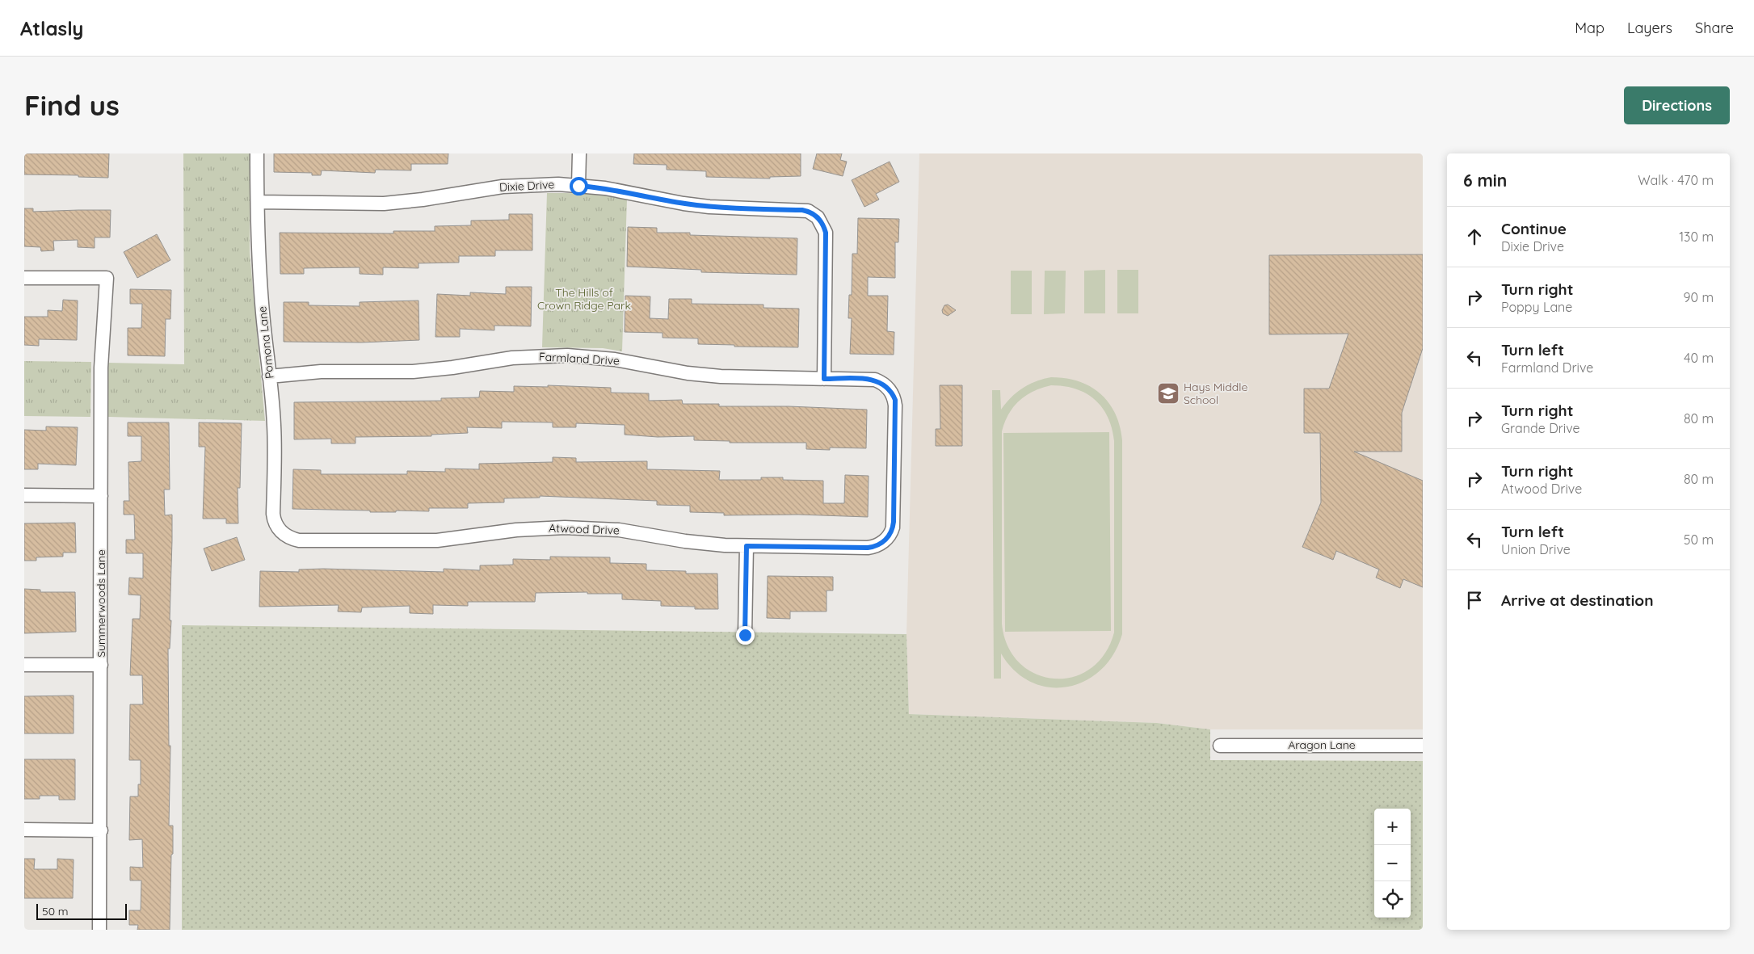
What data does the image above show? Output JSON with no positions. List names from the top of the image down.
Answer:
{
  "streets": {
    "street": [
      "Dixie Drive",
      "Pomona Lane",
      "Farmland Drive",
      "Atwood Drive",
      "Summerwoods Lane",
      "Aragon Lane"
    ]
  },
  "crossings": [
    ["Dixie Drive", "Pomona Lane"],
    ["Dixie Drive", "Farmland Drive"],
    ["Pomona Lane", "Farmland Drive"],
    ["Pomona Lane", "Atwood Drive"],
    ["Farmland Drive", "Atwood Drive"]
  ],
  "parks": ["The Hills of Crown Ridge Park"],
  "places": {
    "school or university": ["Hays Middle School"]
  },
  "scale_bar": "50 m",
  "page": {
    "header": "Atlasly",
    "nav": ["Map", "Layers", "Share"],
    "buttons": "Directions",
    "title": "Find us",
    "heading": ["6 min", "Walk · 470 m"],
    "list": [
      ["Continue", "Dixie Drive", "130 m"],
      ["Turn right", "Poppy Lane", "90 m"],
      ["Turn left", "Farmland Drive", "40 m"],
      ["Turn right", "Grande Drive", "80 m"],
      ["Turn right", "Atwood Drive", "80 m"],
      ["Turn left", "Union Drive", "50 m"],
      "Arrive at destination"
    ],
    "map_buttons": ["+", "−"],
    "scale": "50 m"
  }
}
